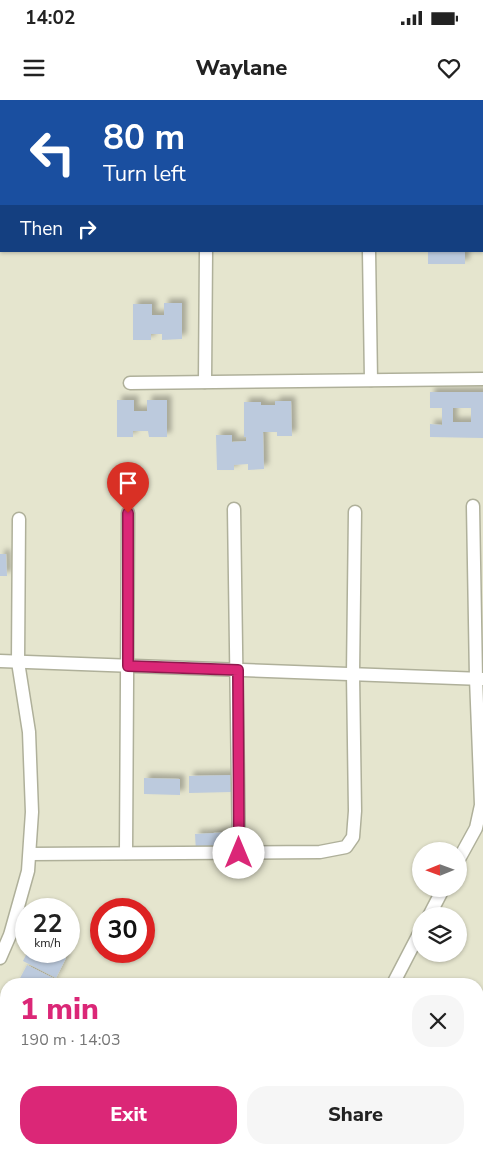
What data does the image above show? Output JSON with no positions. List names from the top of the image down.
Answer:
{
  "north": "left",
  "page": {
    "status": "14:02",
    "header": "Waylane",
    "turn": ["80 m", "Turn left"],
    "then": "Then",
    "speed": "22 km/h",
    "limit": "30",
    "heading": ["1 min", "190 m · 14:03"],
    "buttons": ["Exit", "Share"]
  }
}
